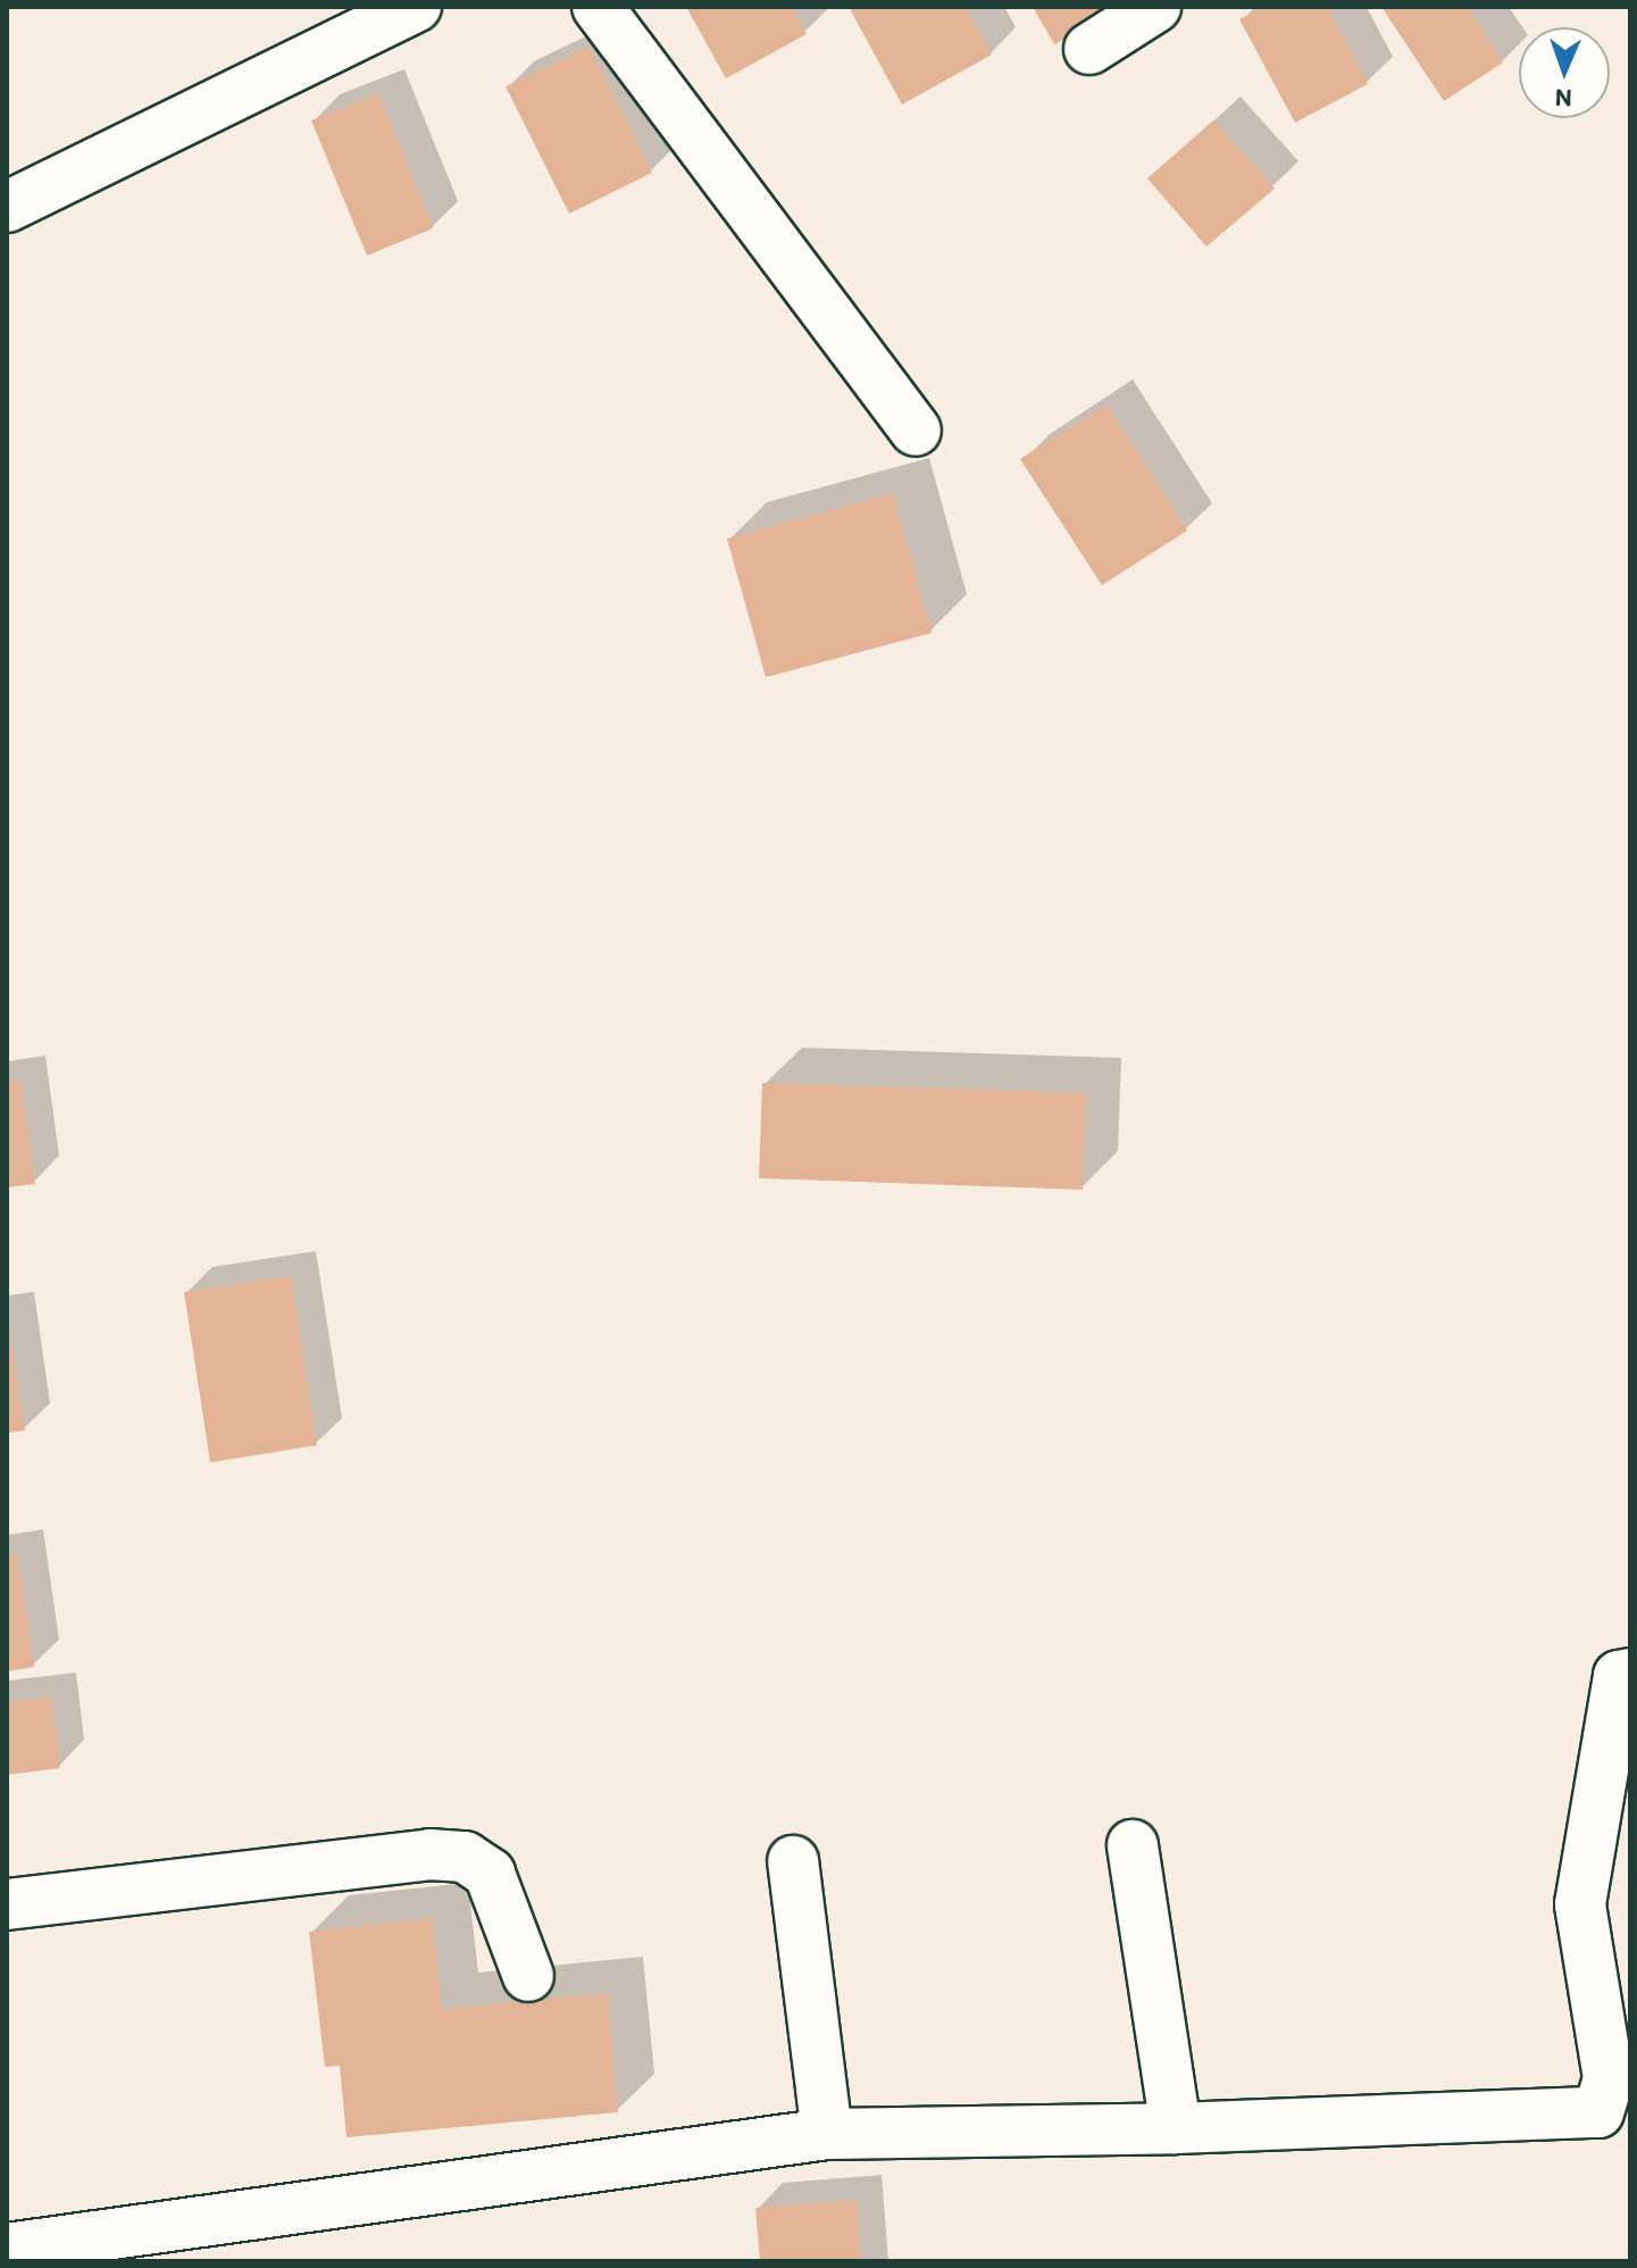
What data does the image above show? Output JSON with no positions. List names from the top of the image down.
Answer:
{
  "north": "bottom"
}
